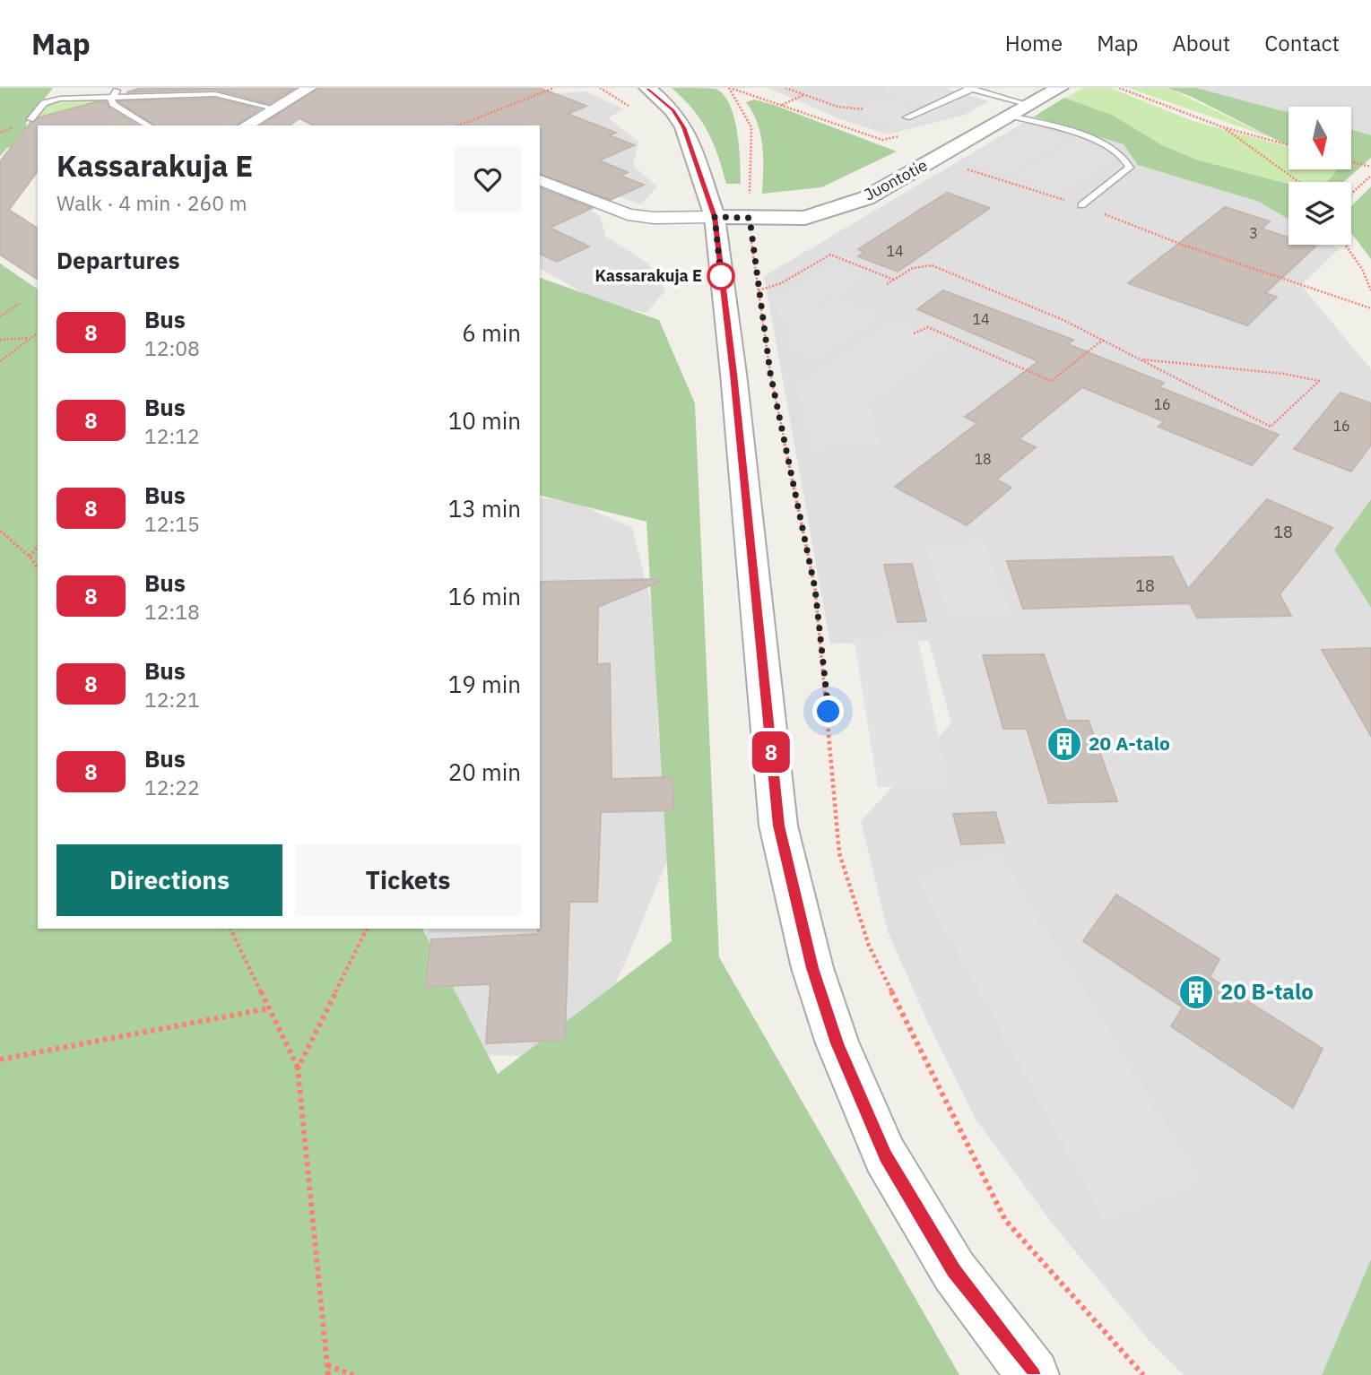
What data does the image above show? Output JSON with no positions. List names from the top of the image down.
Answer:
{
  "streets": {
    "street": ["Juontotie"]
  },
  "places": {
    "other": ["Kassarakuja E"],
    "building": ["20 A-talo", "20 B-talo"]
  },
  "lines": ["bus line 8"],
  "house_numbers": [
    "3",
    "14",
    "14",
    "16",
    "16",
    "18",
    "18",
    "18"
  ],
  "north": "bottom",
  "page": {
    "header": "Map",
    "nav": [
      "Home",
      "Map",
      "About",
      "Contact"
    ],
    "on_map": "8",
    "heading": [
      ["Kassarakuja E", "Walk · 4 min · 260 m"],
      "Departures"
    ],
    "list": [
      {
        "mark": "8",
        "name": "Bus",
        "note": "12:08",
        "value": "6 min"
      },
      {
        "mark": "8",
        "name": "Bus",
        "note": "12:12",
        "value": "10 min"
      },
      {
        "mark": "8",
        "name": "Bus",
        "note": "12:15",
        "value": "13 min"
      },
      {
        "mark": "8",
        "name": "Bus",
        "note": "12:18",
        "value": "16 min"
      },
      {
        "mark": "8",
        "name": "Bus",
        "note": "12:21",
        "value": "19 min"
      },
      {
        "mark": "8",
        "name": "Bus",
        "note": "12:22",
        "value": "20 min"
      }
    ],
    "buttons": ["Directions", "Tickets"]
  }
}
